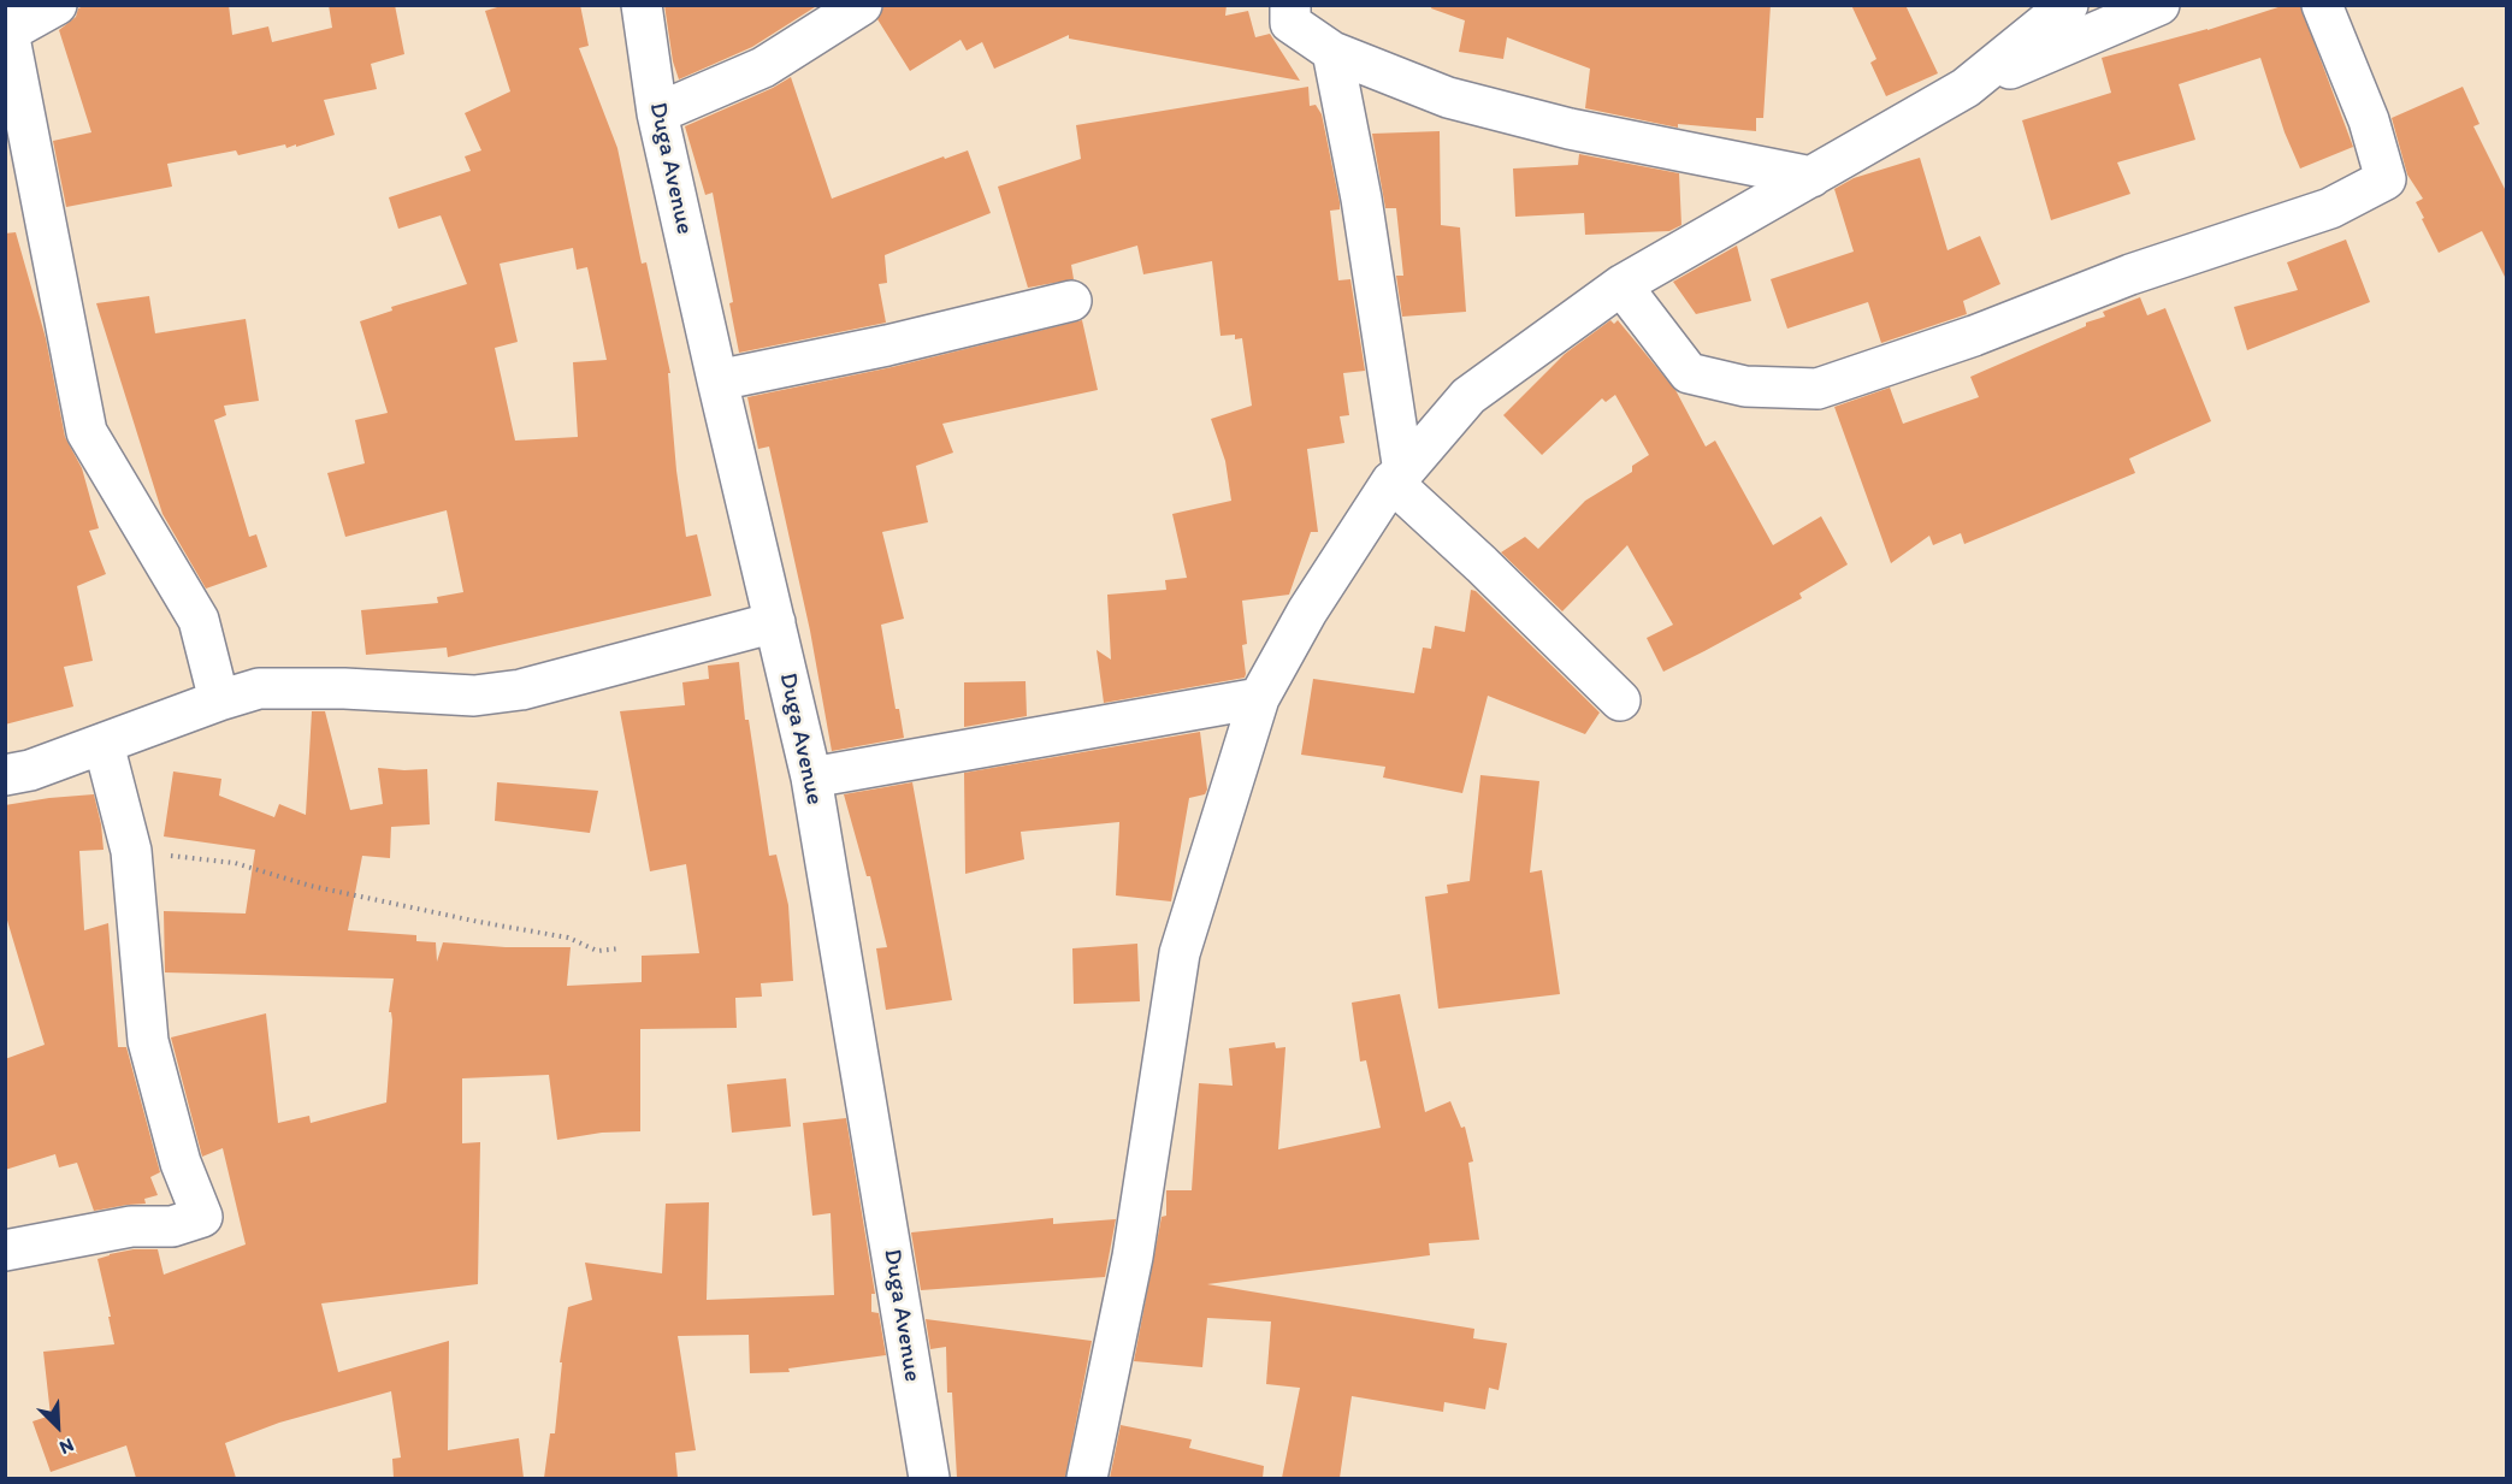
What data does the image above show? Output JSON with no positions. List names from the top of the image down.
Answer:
{
  "streets": {
    "street": ["Duga Avenue"]
  },
  "north": "bottom right"
}
